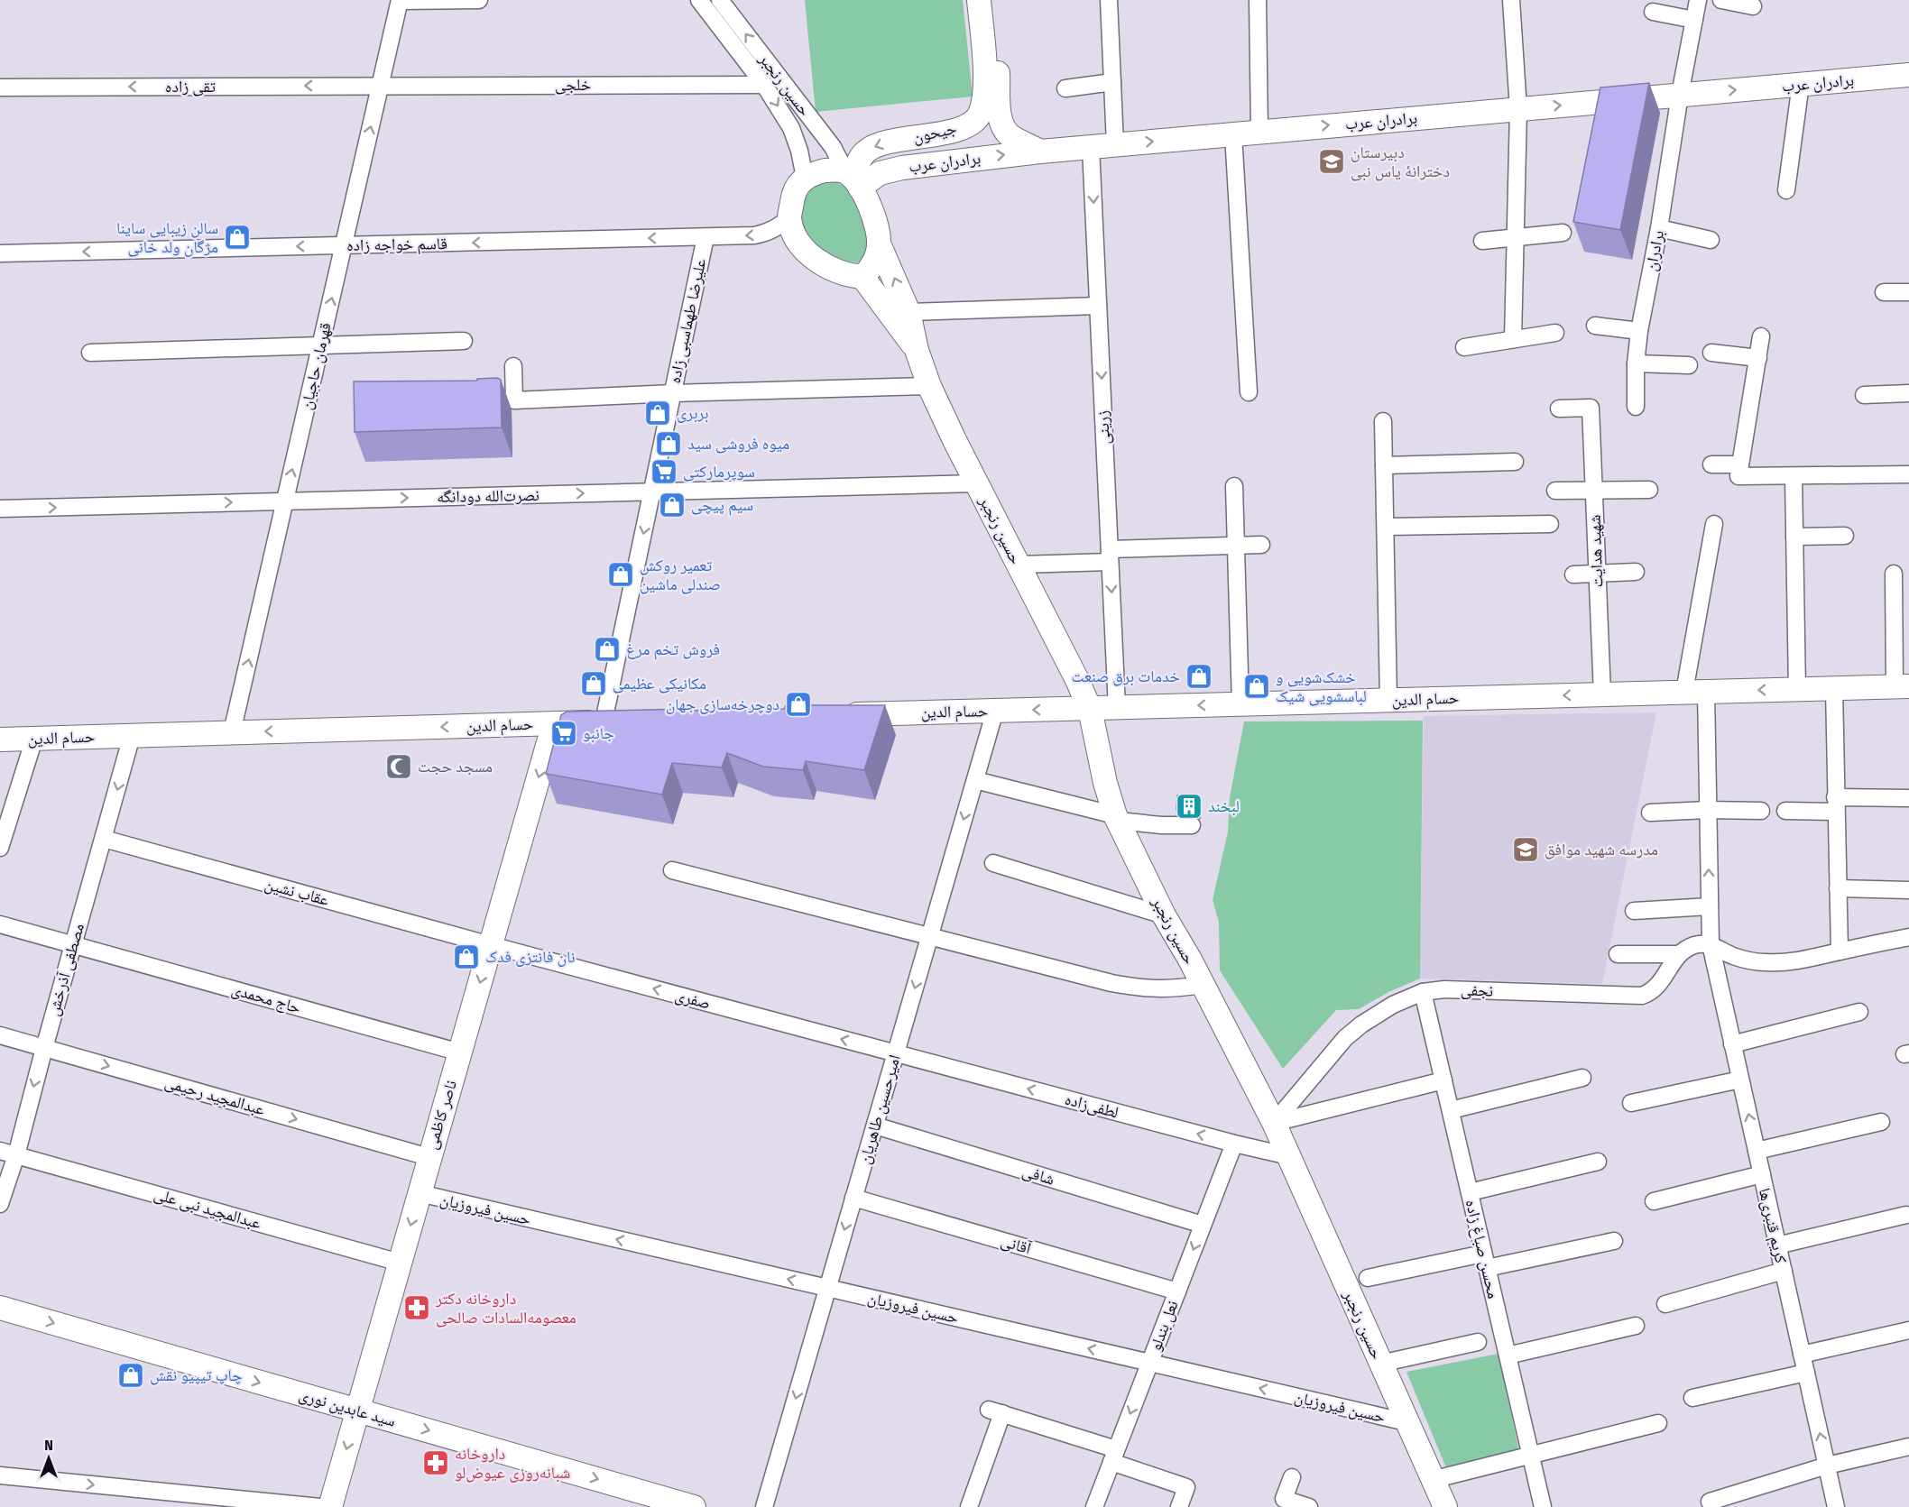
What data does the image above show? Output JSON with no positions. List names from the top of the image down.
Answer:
{
  "streets": {
    "main road": [
      "برادران عرب",
      "حسین رنجبر",
      "جیحون",
      "حسام الدین",
      "ناصر کاظمی",
      "سید عابدین نوری"
    ],
    "street": [
      "خلجی",
      "تقی زاده",
      "قاسم خواجه زاده",
      "برادران",
      "علیرضا طهماسبی زاده",
      "قهرمان حاجیان",
      "زرینی",
      "نصرت‌الله دودانگه",
      "شهید هدایت",
      "عقاب نشین",
      "مصطفی آذرخش",
      "نجفی",
      "حاج محمدی",
      "صفری",
      "عبدالمجید رحیمی",
      "لطفی‌زاده",
      "امیرحسین طاهریان",
      "شافی",
      "عبدالمجید نبی علی",
      "حسین فیروزیان",
      "کریم قنبری‌ها",
      "آقانی",
      "محسن صباغ زاده",
      "نعل بندلو"
    ]
  },
  "crossings": [
    ["برادران عرب", "حسین رنجبر"],
    ["برادران عرب", "جیحون"],
    ["برادران عرب", "قاسم خواجه زاده"],
    ["برادران عرب", "برادران"],
    ["برادران عرب", "زرینی"],
    ["خلجی", "حسین رنجبر"],
    ["خلجی", "تقی زاده"],
    ["خلجی", "قهرمان حاجیان"],
    ["حسین رنجبر", "جیحون"],
    ["حسین رنجبر", "قاسم خواجه زاده"],
    ["حسین رنجبر", "نصرت‌الله دودانگه"],
    ["حسین رنجبر", "حسام الدین"],
    ["حسین رنجبر", "نجفی"],
    ["حسین رنجبر", "لطفی‌زاده"],
    ["حسین رنجبر", "حسین فیروزیان"],
    ["تقی زاده", "قهرمان حاجیان"],
    ["جیحون", "قاسم خواجه زاده"],
    ["قاسم خواجه زاده", "علیرضا طهماسبی زاده"],
    ["قاسم خواجه زاده", "قهرمان حاجیان"],
    ["علیرضا طهماسبی زاده", "نصرت‌الله دودانگه"],
    ["علیرضا طهماسبی زاده", "حسام الدین"],
    ["قهرمان حاجیان", "نصرت‌الله دودانگه"],
    ["قهرمان حاجیان", "حسام الدین"],
    ["زرینی", "حسام الدین"],
    ["شهید هدایت", "حسام الدین"],
    ["حسام الدین", "مصطفی آذرخش"],
    ["حسام الدین", "امیرحسین طاهریان"],
    ["حسام الدین", "ناصر کاظمی"],
    ["حسام الدین", "کریم قنبری‌ها"],
    ["عقاب نشین", "مصطفی آذرخش"],
    ["عقاب نشین", "صفری"],
    ["عقاب نشین", "ناصر کاظمی"],
    ["مصطفی آذرخش", "حاج محمدی"],
    ["مصطفی آذرخش", "عبدالمجید رحیمی"],
    ["مصطفی آذرخش", "عبدالمجید نبی علی"],
    ["نجفی", "محسن صباغ زاده"],
    ["حاج محمدی", "ناصر کاظمی"],
    ["صفری", "لطفی‌زاده"],
    ["صفری", "امیرحسین طاهریان"],
    ["صفری", "ناصر کاظمی"],
    ["عبدالمجید رحیمی", "ناصر کاظمی"],
    ["لطفی‌زاده", "امیرحسین طاهریان"],
    ["لطفی‌زاده", "نعل بندلو"],
    ["امیرحسین طاهریان", "شافی"],
    ["امیرحسین طاهریان", "حسین فیروزیان"],
    ["امیرحسین طاهریان", "آقانی"],
    ["ناصر کاظمی", "عبدالمجید نبی علی"],
    ["ناصر کاظمی", "حسین فیروزیان"],
    ["ناصر کاظمی", "سید عابدین نوری"],
    ["شافی", "نعل بندلو"],
    ["حسین فیروزیان", "نعل بندلو"],
    ["آقانی", "نعل بندلو"]
  ],
  "one_way": [
    "برادران عرب",
    "تقی زاده",
    "جیحون",
    "علیرضا طهماسبی زاده",
    "قهرمان حاجیان",
    "نصرت‌الله دودانگه",
    "حسام الدین",
    "عبدالمجید رحیمی",
    "امیرحسین طاهریان",
    "ناصر کاظمی",
    "حسین فیروزیان",
    "نعل بندلو",
    "سید عابدین نوری"
  ],
  "places": {
    "school or university": ["دبیرستان دخترانهٔ یاس نبی", "مدرسه شهید موافق"],
    "shop": [
      "سالن زیبایی ساینا مژگان ولد خانی",
      "بربری",
      "میوه فروشی سید",
      "سیم پیچی",
      "تعمیر روکش صندلی ماشین",
      "فروش تخم مرغ",
      "خدمات برق صنعت",
      "مکانیکی عظیمی",
      "خشک‌شویی و لباسشویی شیک",
      "دوچرخه‌سازی جهان",
      "نان فانتزی فدک",
      "چاپ تیپیو نقش"
    ],
    "supermarket": ["سوپرمارکتی", "جانبو"],
    "mosque": ["مسجد حجت"],
    "building": ["لبخند"],
    "pharmacy": ["داروخانه دکتر معصومه‌السادات صالحی", "داروخانه شبانه‌روزی عیوض‌لو"]
  },
  "north": "top"
}
